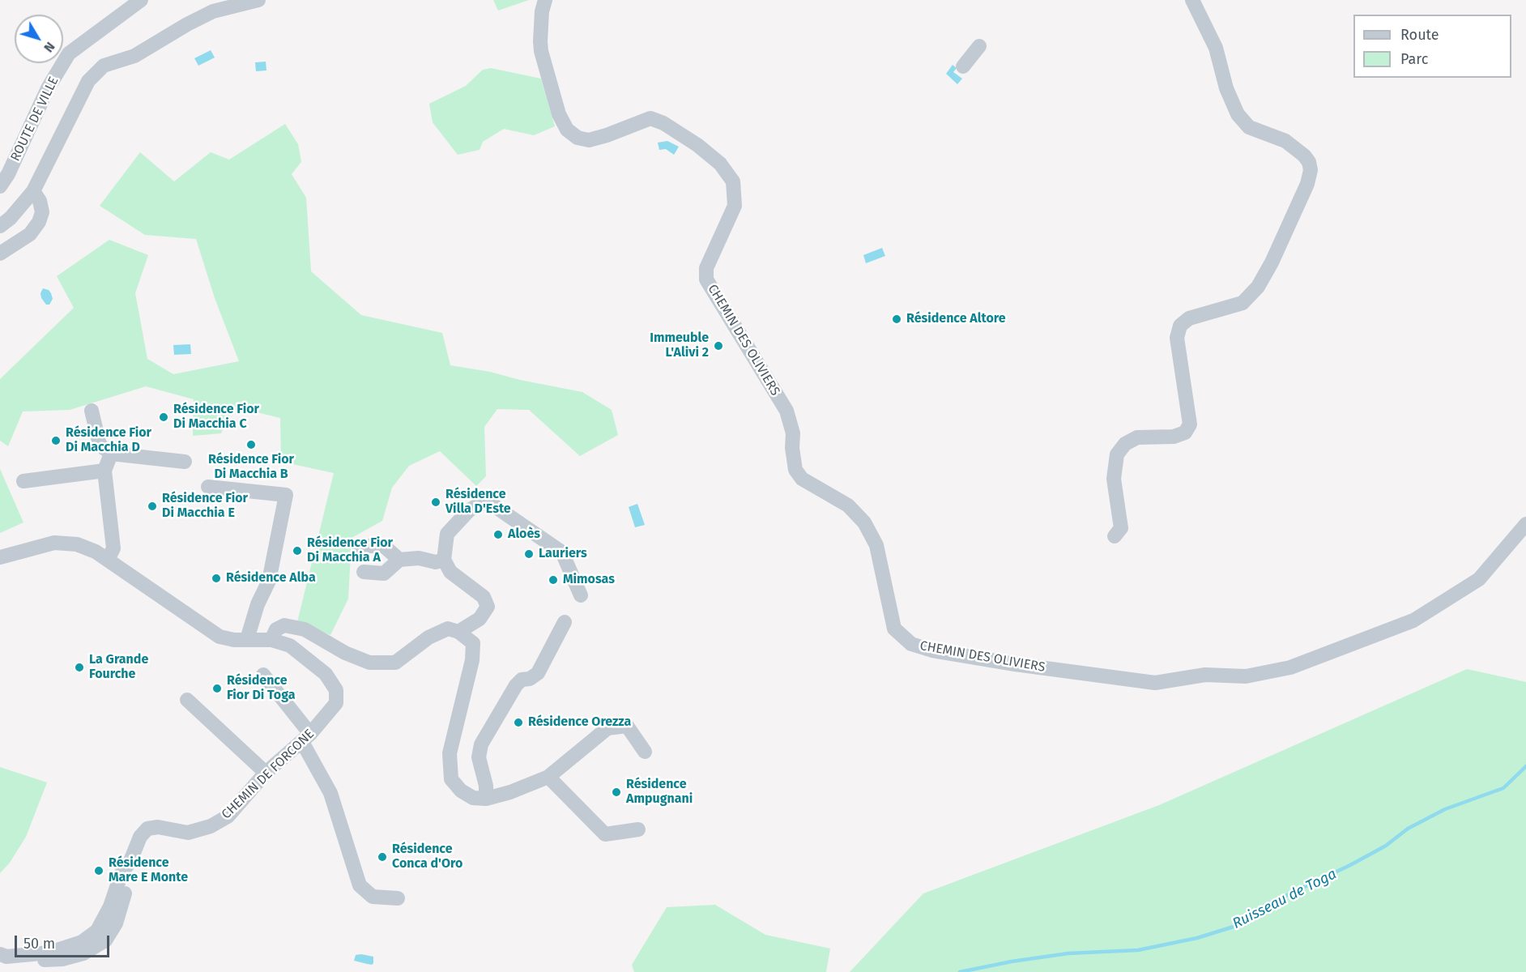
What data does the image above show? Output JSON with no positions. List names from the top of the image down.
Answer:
{
  "streets": {
    "street": ["ROUTE DE VILLE", "CHEMIN DES OLIVIERS", "CHEMIN DE FORCONE"]
  },
  "water": ["Ruisseau de Toga"],
  "places": [
    "Résidence Altore",
    "Immeuble L'Alivi 2",
    "Résidence Fior Di Macchia C",
    "Résidence Fior Di Macchia D",
    "Résidence Fior Di Macchia B",
    "Résidence Villa D'Este",
    "Résidence Fior Di Macchia E",
    "Aloès",
    "Résidence Fior Di Macchia A",
    "Lauriers",
    "Résidence Alba",
    "Mimosas",
    "La Grande Fourche",
    "Résidence Fior Di Toga",
    "Résidence Orezza",
    "Résidence Ampugnani",
    "Résidence Conca d'Oro",
    "Résidence Mare E Monte"
  ],
  "legend": ["Route", "Parc"],
  "scale_bar": "50 m",
  "north": "bottom right"
}
